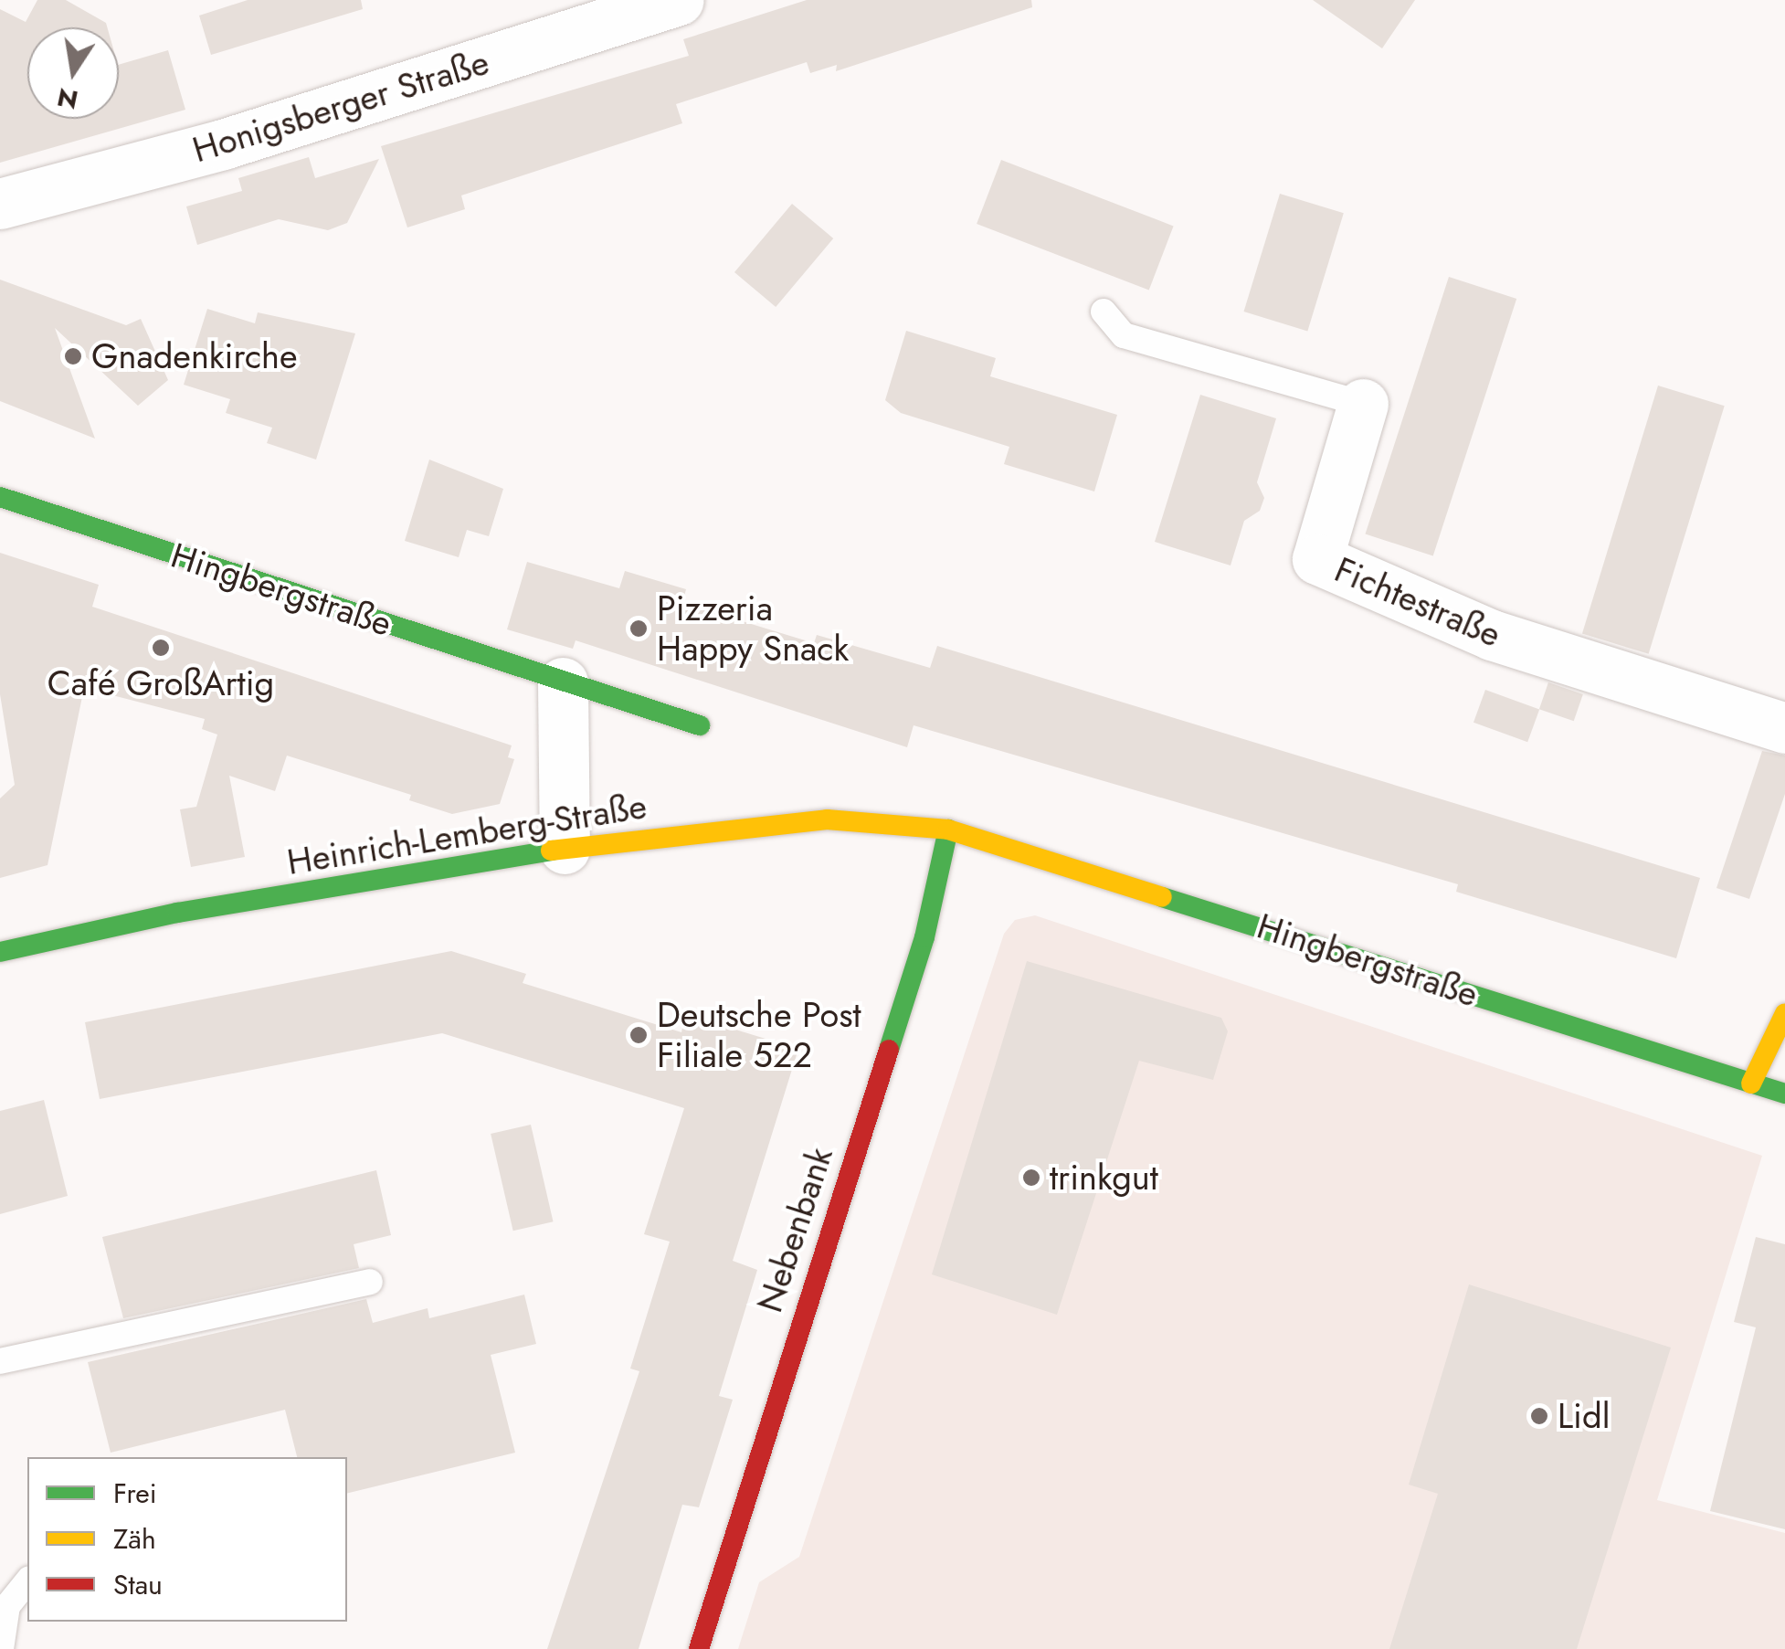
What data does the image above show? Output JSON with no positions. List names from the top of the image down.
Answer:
{
  "streets": {
    "street": [
      "Honigsberger Straße",
      "Hingbergstraße",
      "Fichtestraße",
      "Heinrich-Lemberg-Straße",
      "Nebenbank"
    ]
  },
  "crossings": [
    ["Hingbergstraße", "Heinrich-Lemberg-Straße"],
    ["Hingbergstraße", "Nebenbank"],
    ["Heinrich-Lemberg-Straße", "Nebenbank"]
  ],
  "places": [
    "Gnadenkirche",
    "Pizzeria Happy Snack",
    "Café GroßArtig",
    "Deutsche Post Filiale 522",
    "trinkgut",
    "Lidl"
  ],
  "legend": ["Frei", "Zäh", "Stau"],
  "north": "bottom"
}
